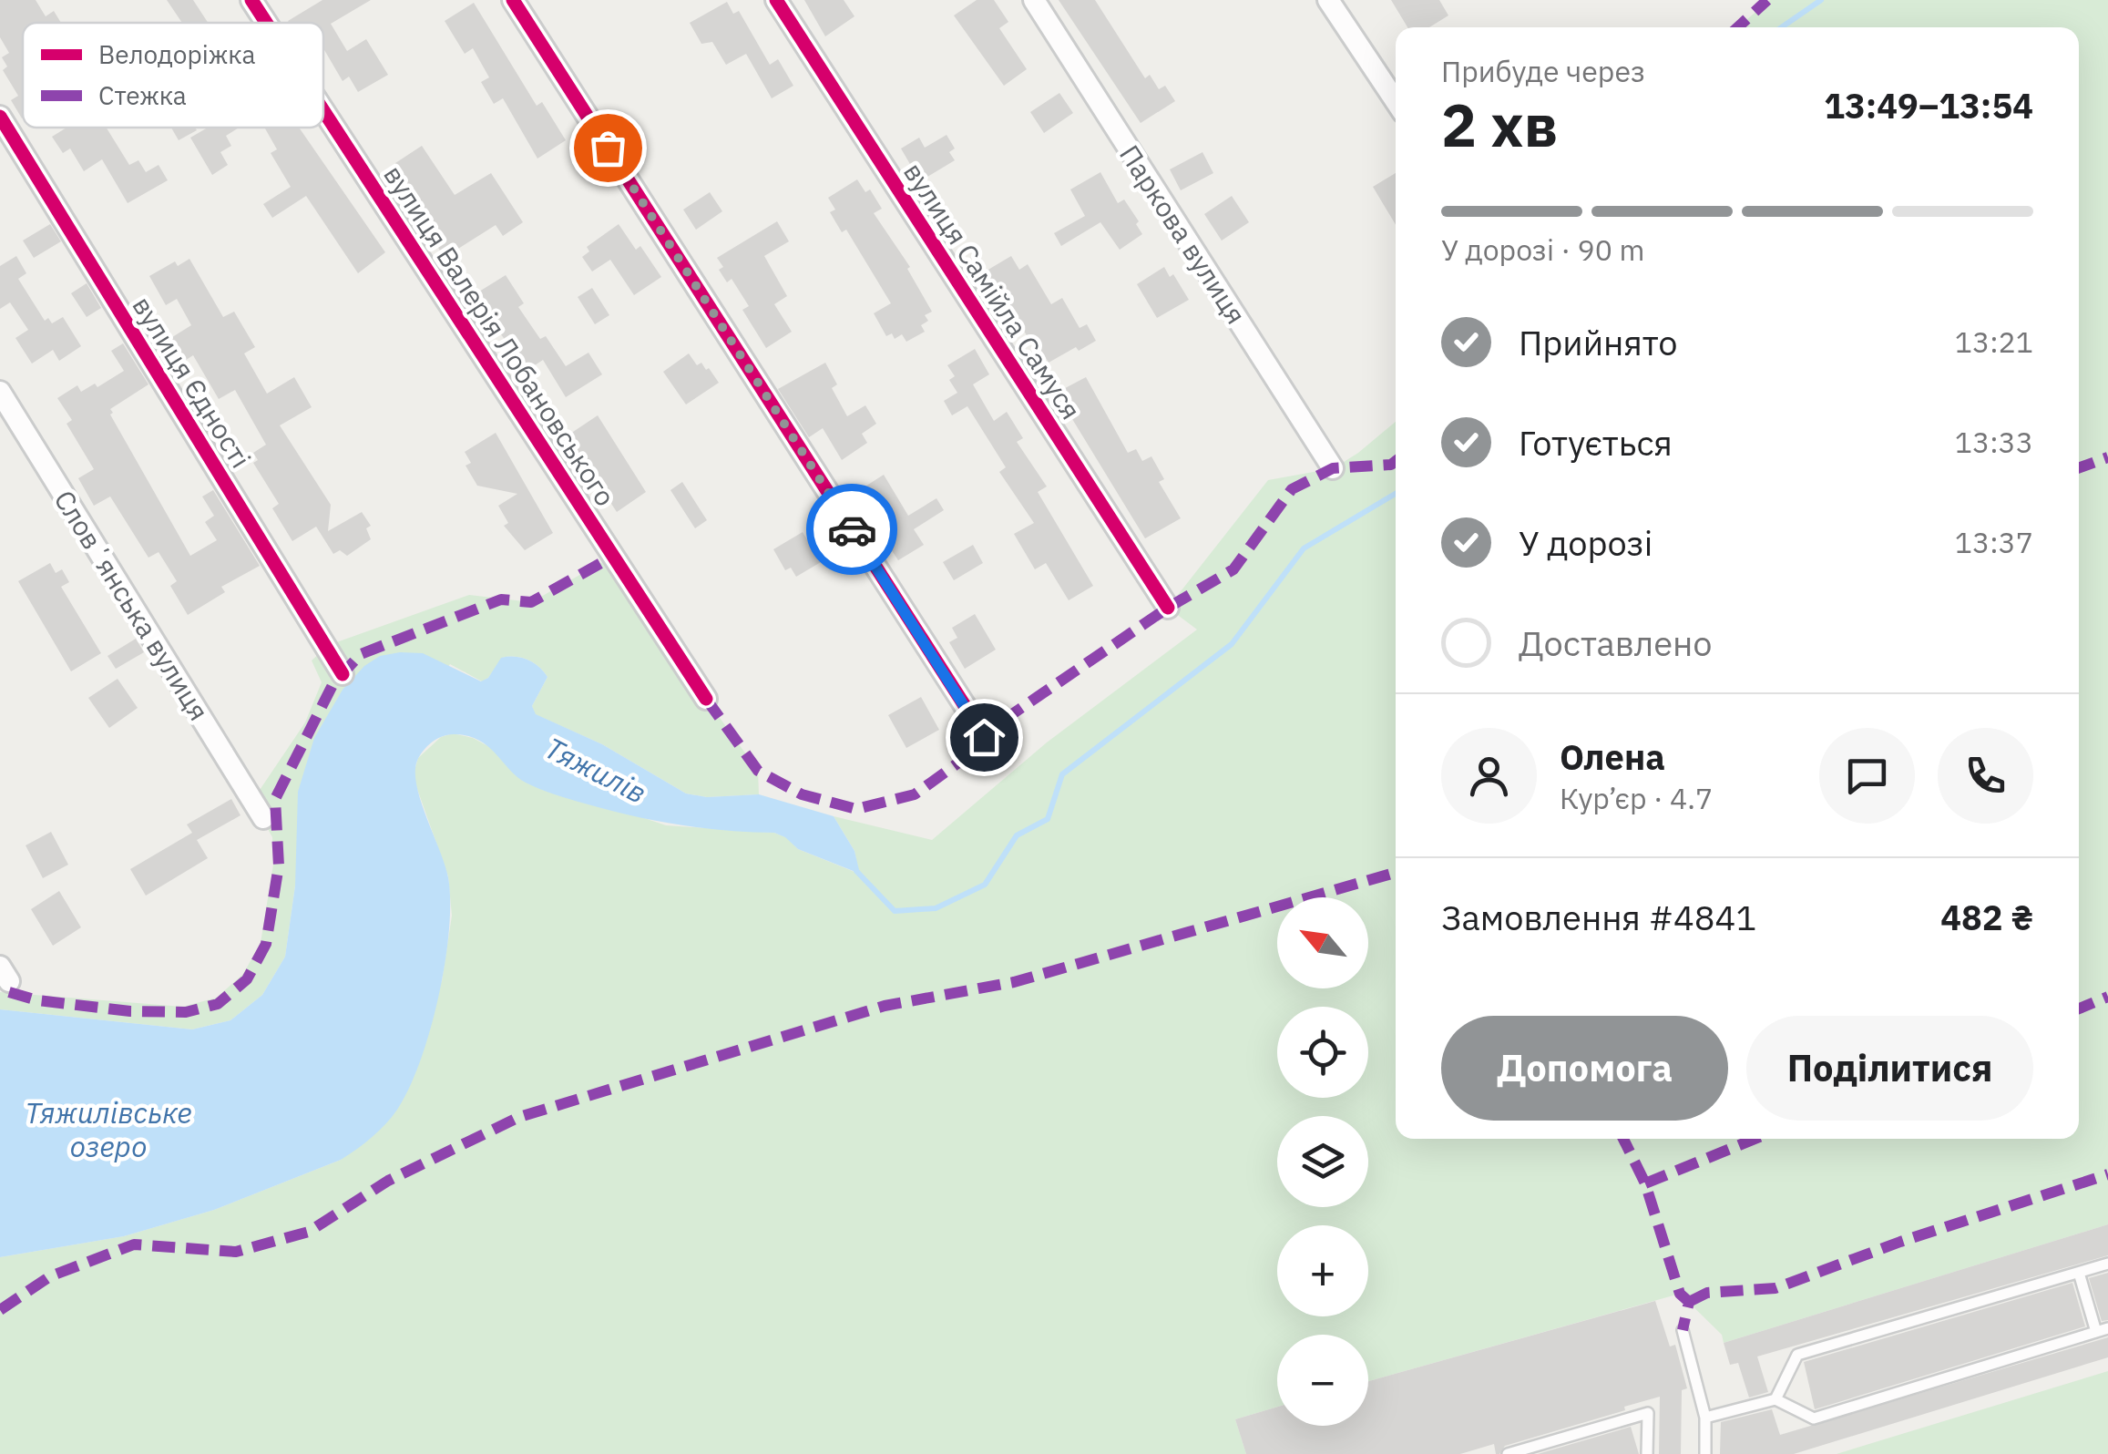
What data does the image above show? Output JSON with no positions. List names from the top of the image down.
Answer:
{
  "streets": {
    "street": [
      "Паркова вулиця",
      "вулиця Самійла Самуся",
      "вулиця Валерія Лобановського",
      "вулиця Єдності",
      "Словʼянська вулиця"
    ]
  },
  "water": ["Тяжилів", "Тяжилівське озеро"],
  "legend": ["Велодоріжка", "Стежка"],
  "north": "top left",
  "page": {
    "heading": ["2 хв", "Прибуде через", "13:49–13:54"],
    "panel": [
      "Олена",
      "Кур’єр · 4.7",
      "Замовлення #4841",
      "482 ₴"
    ],
    "bar": "У дорозі · 90 m",
    "list": [
      ["Прийнято", "13:21"],
      ["Готується", "13:33"],
      ["У дорозі", "13:37"],
      "Доставлено"
    ],
    "map_buttons": ["+", "−"],
    "buttons": ["Допомога", "Поділитися"]
  }
}
